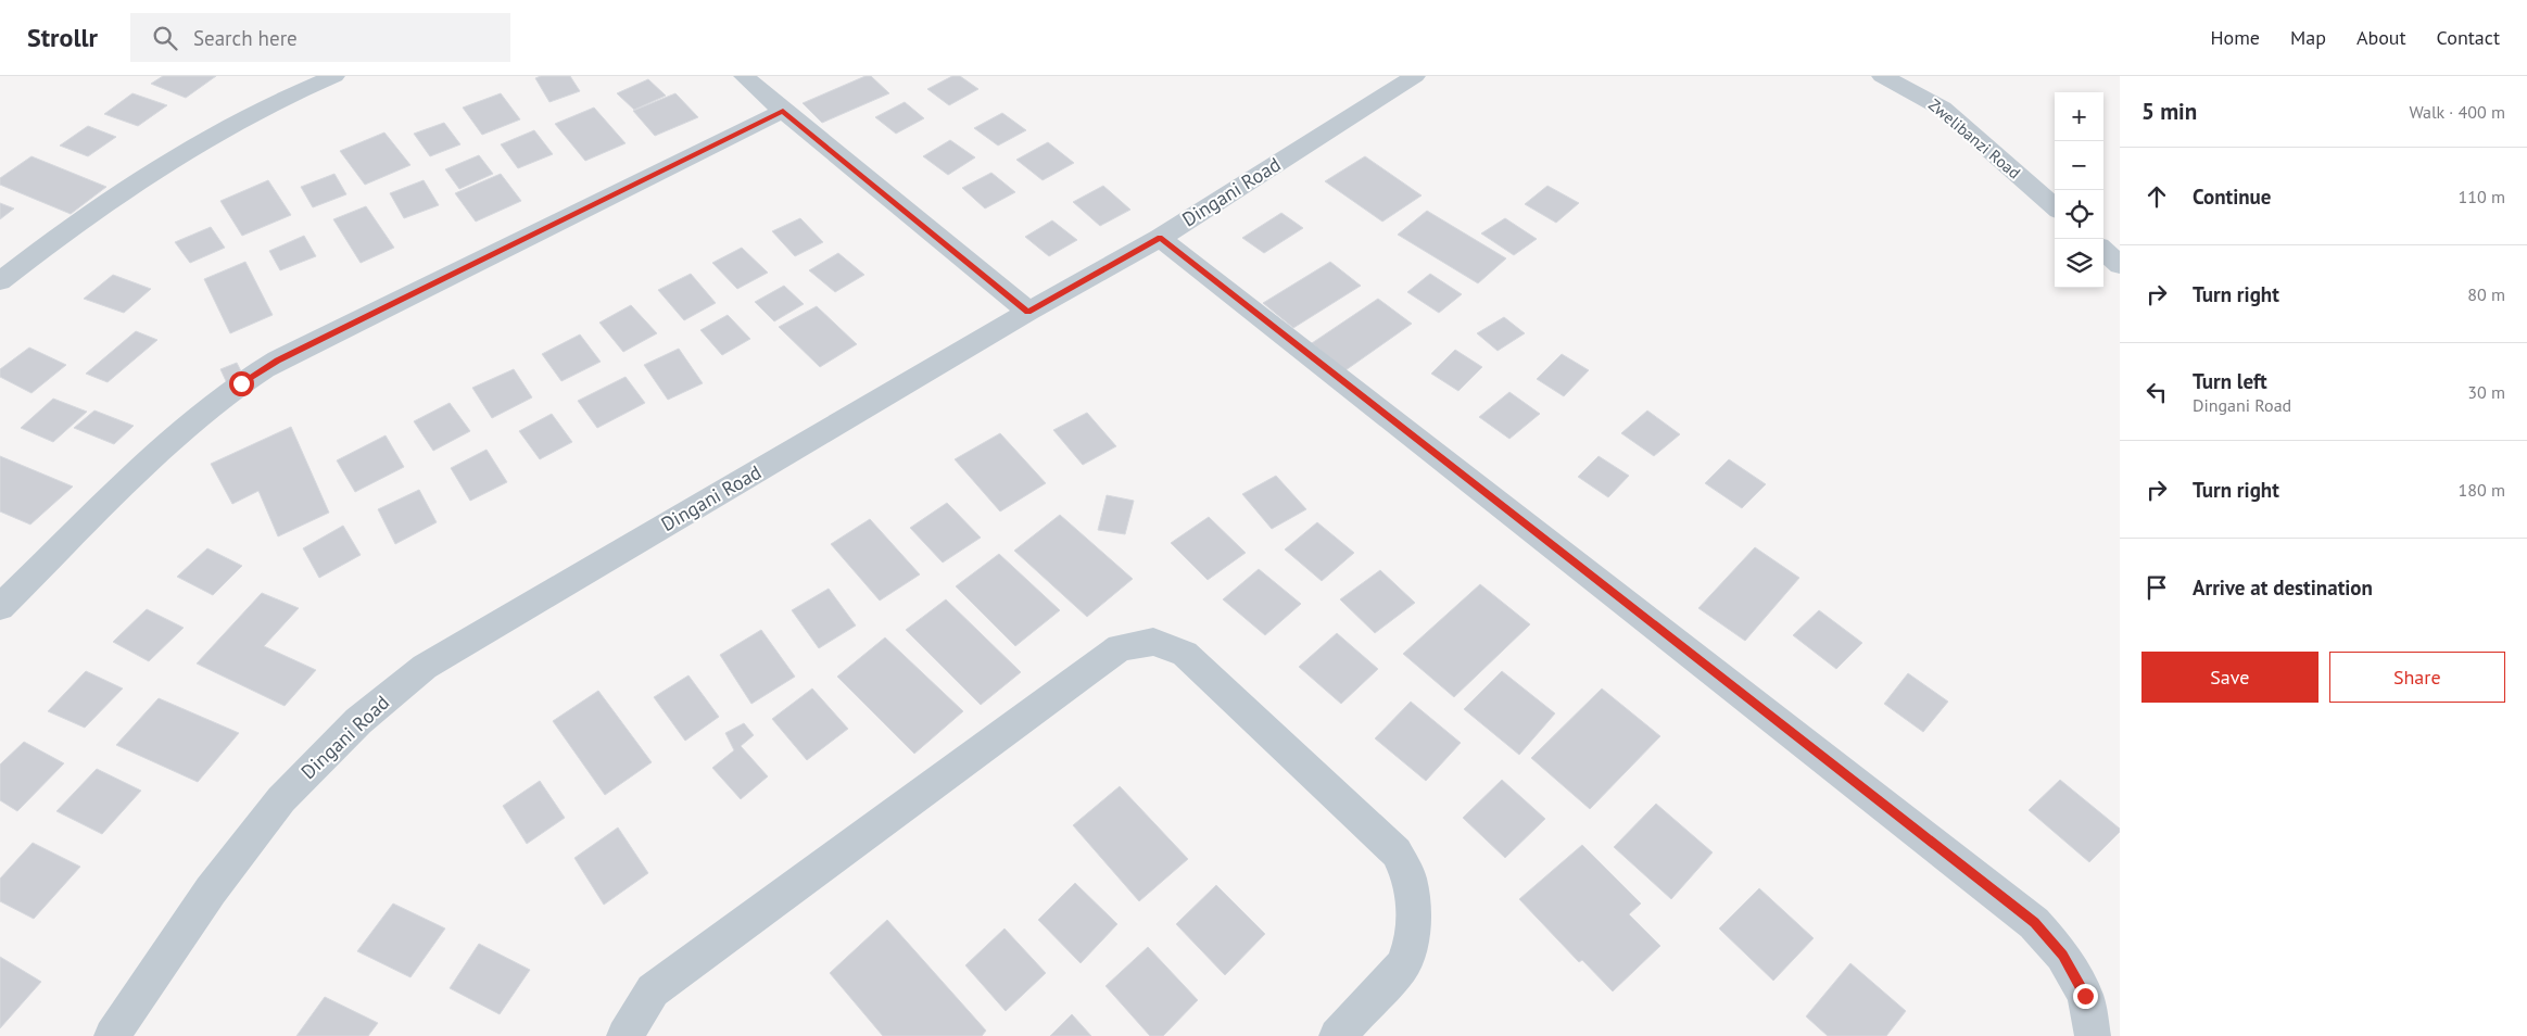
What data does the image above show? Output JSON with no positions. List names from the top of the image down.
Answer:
{
  "streets": {
    "street": ["Zwelibanzi Road", "Dingani Road"]
  },
  "page": {
    "header": "Strollr",
    "search": "Search here",
    "nav": [
      "Home",
      "Map",
      "About",
      "Contact"
    ],
    "heading": ["5 min", "Walk · 400 m"],
    "map_buttons": ["+", "−"],
    "list": [
      ["Continue", "110 m"],
      ["Turn right", "80 m"],
      ["Turn left", "Dingani Road", "30 m"],
      ["Turn right", "180 m"],
      "Arrive at destination"
    ],
    "buttons": ["Save", "Share"]
  }
}
